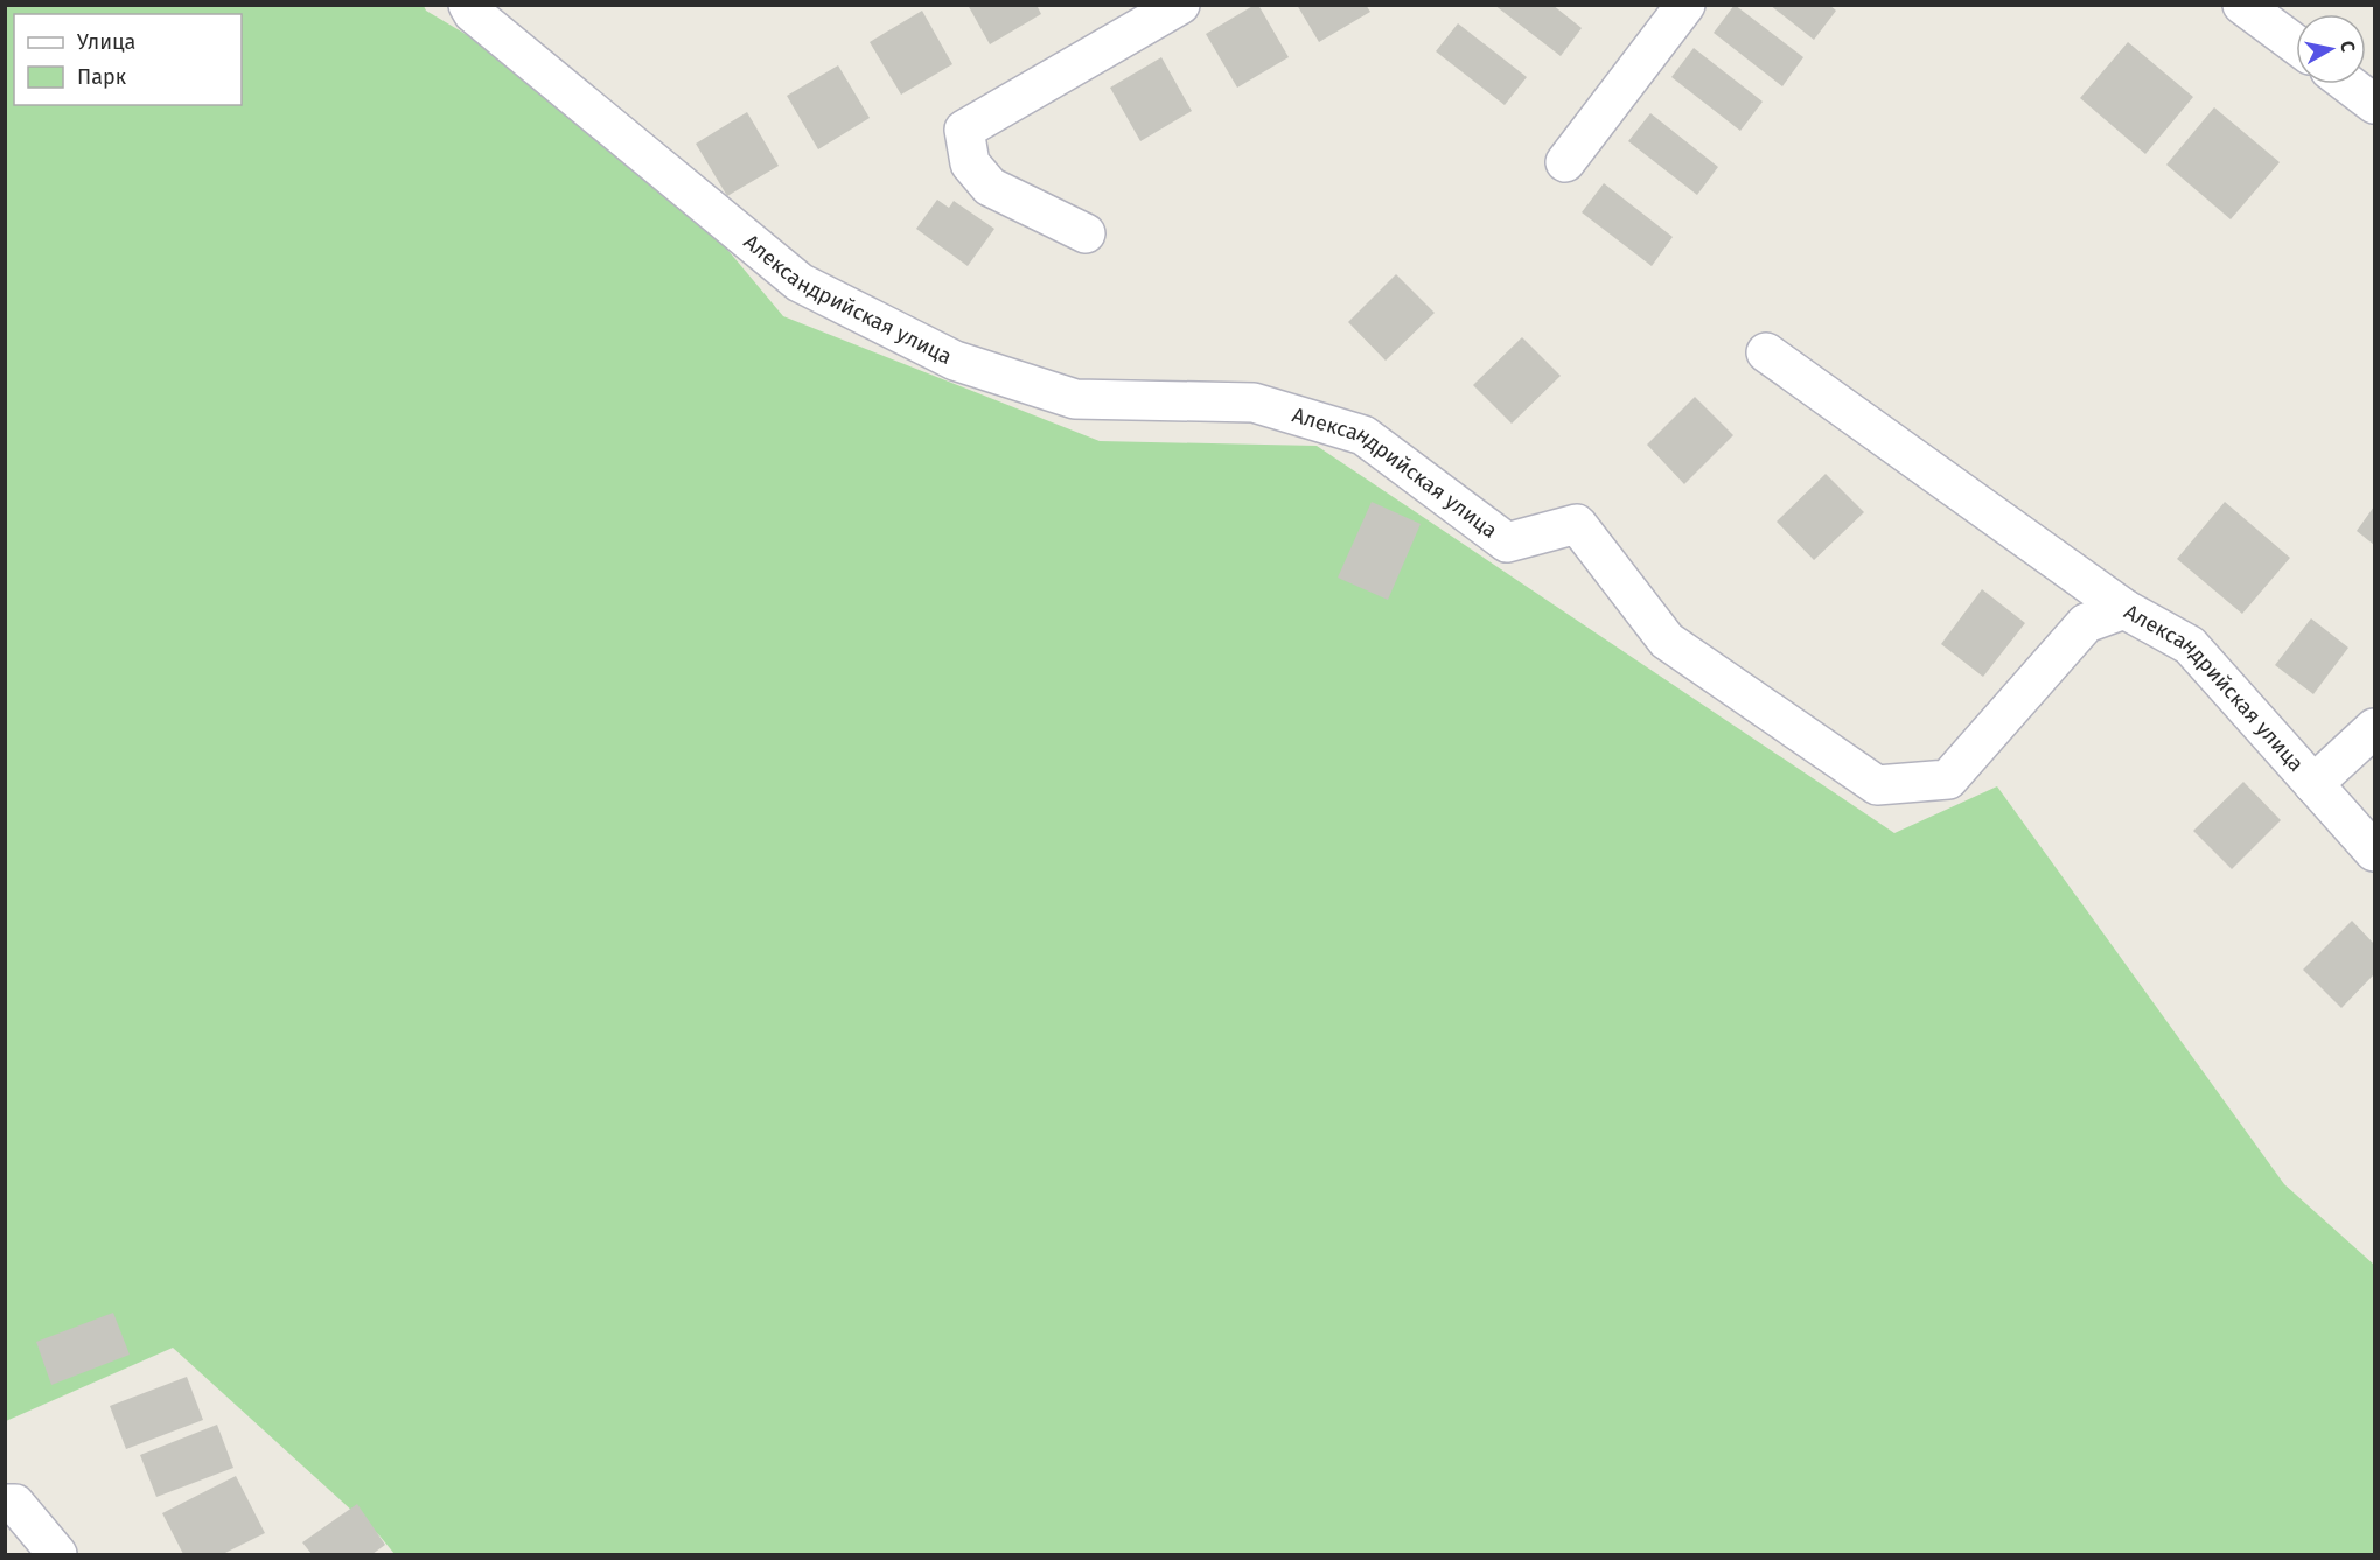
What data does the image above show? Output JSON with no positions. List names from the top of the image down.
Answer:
{
  "streets": {
    "street": ["Александрийская улица"]
  },
  "legend": ["Улица", "Парк"],
  "north": "right"
}
